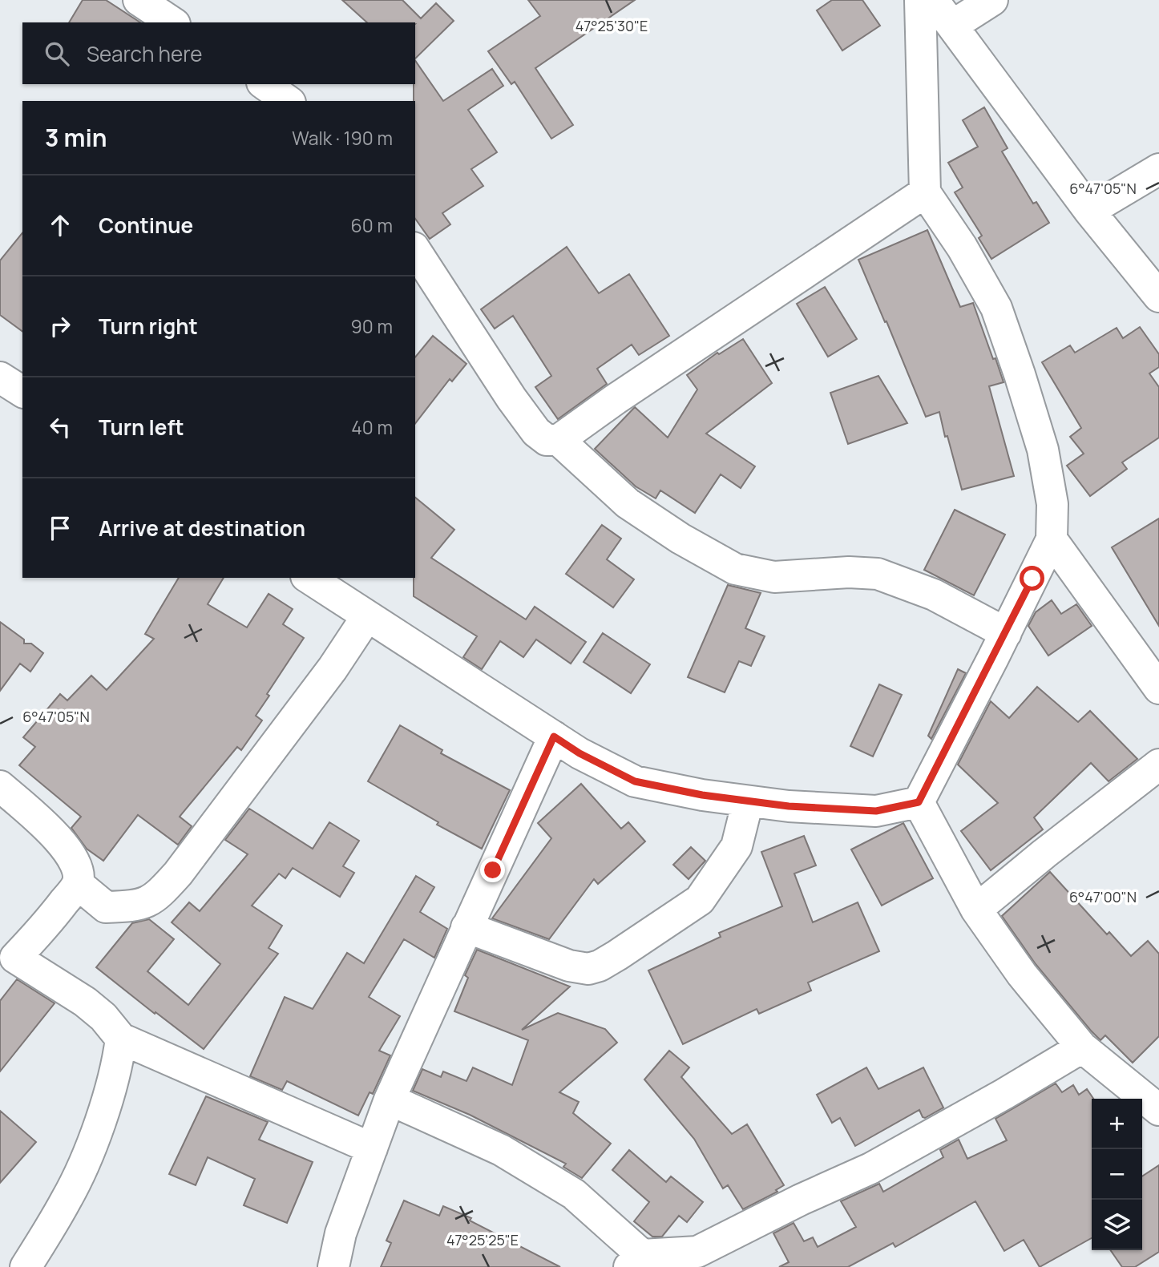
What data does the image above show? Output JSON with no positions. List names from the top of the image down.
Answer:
{
  "page": {
    "search": "Search here",
    "heading": ["3 min", "Walk · 190 m"],
    "list": [
      ["Continue", "60 m"],
      ["Turn right", "90 m"],
      ["Turn left", "40 m"],
      "Arrive at destination"
    ],
    "map_buttons": ["+", "−"]
  },
  "coordinates": [
    "47°25'30\"E",
    "6°47'05\"N",
    "6°47'00\"N",
    "47°25'25\"E"
  ]
}
